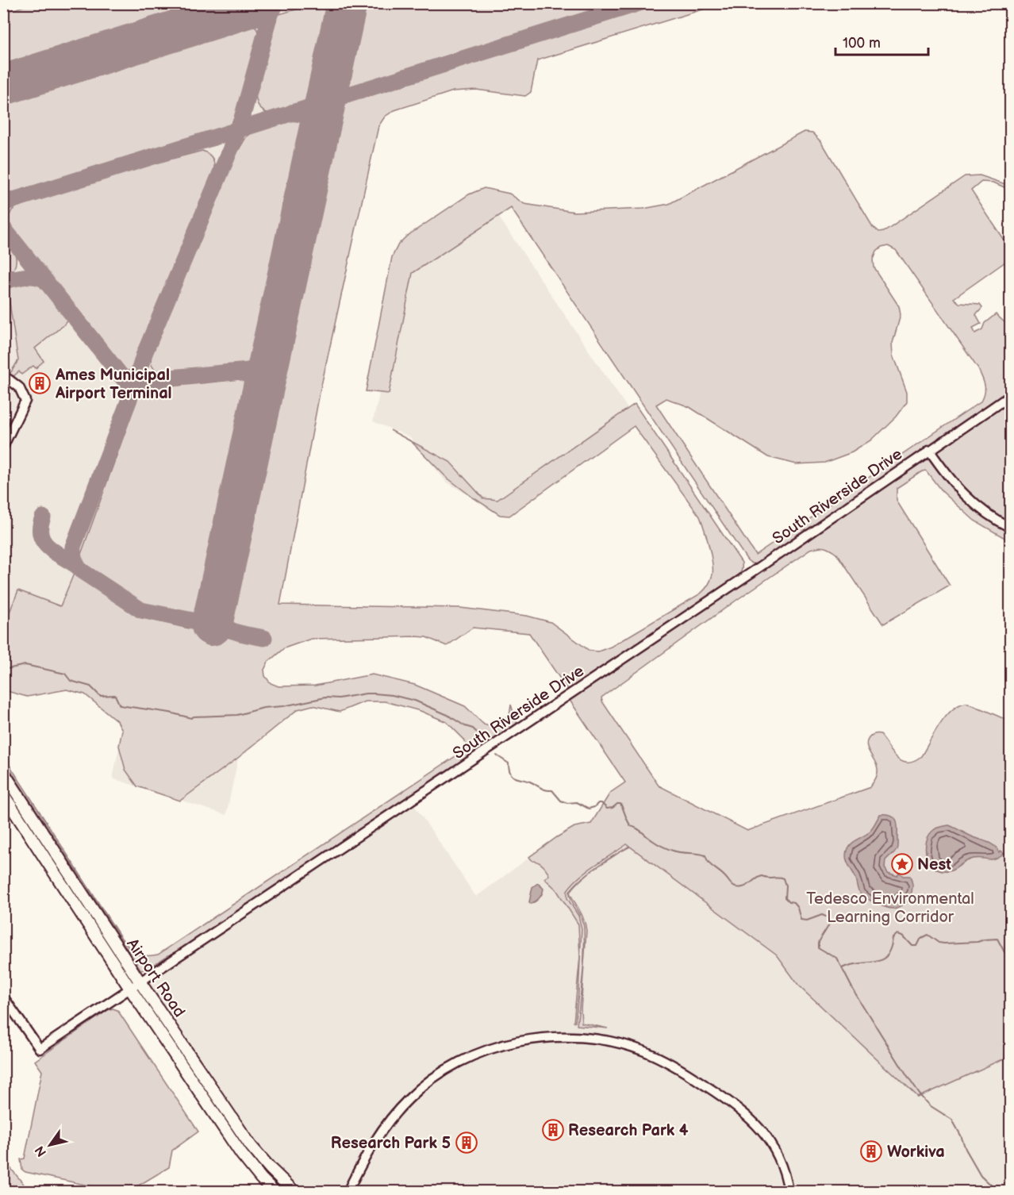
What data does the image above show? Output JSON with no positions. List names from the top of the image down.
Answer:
{
  "streets": {
    "main road": ["Airport Road"],
    "street": ["South Riverside Drive"]
  },
  "crossings": [
    ["South Riverside Drive", "Airport Road"]
  ],
  "parks": ["Tedesco Environmental Learning Corridor"],
  "places": {
    "building": [
      "Ames Municipal Airport Terminal",
      "Research Park 4",
      "Research Park 5",
      "Workiva"
    ],
    "place": ["Nest"]
  },
  "scale_bar": "100 m",
  "north": "bottom left"
}
